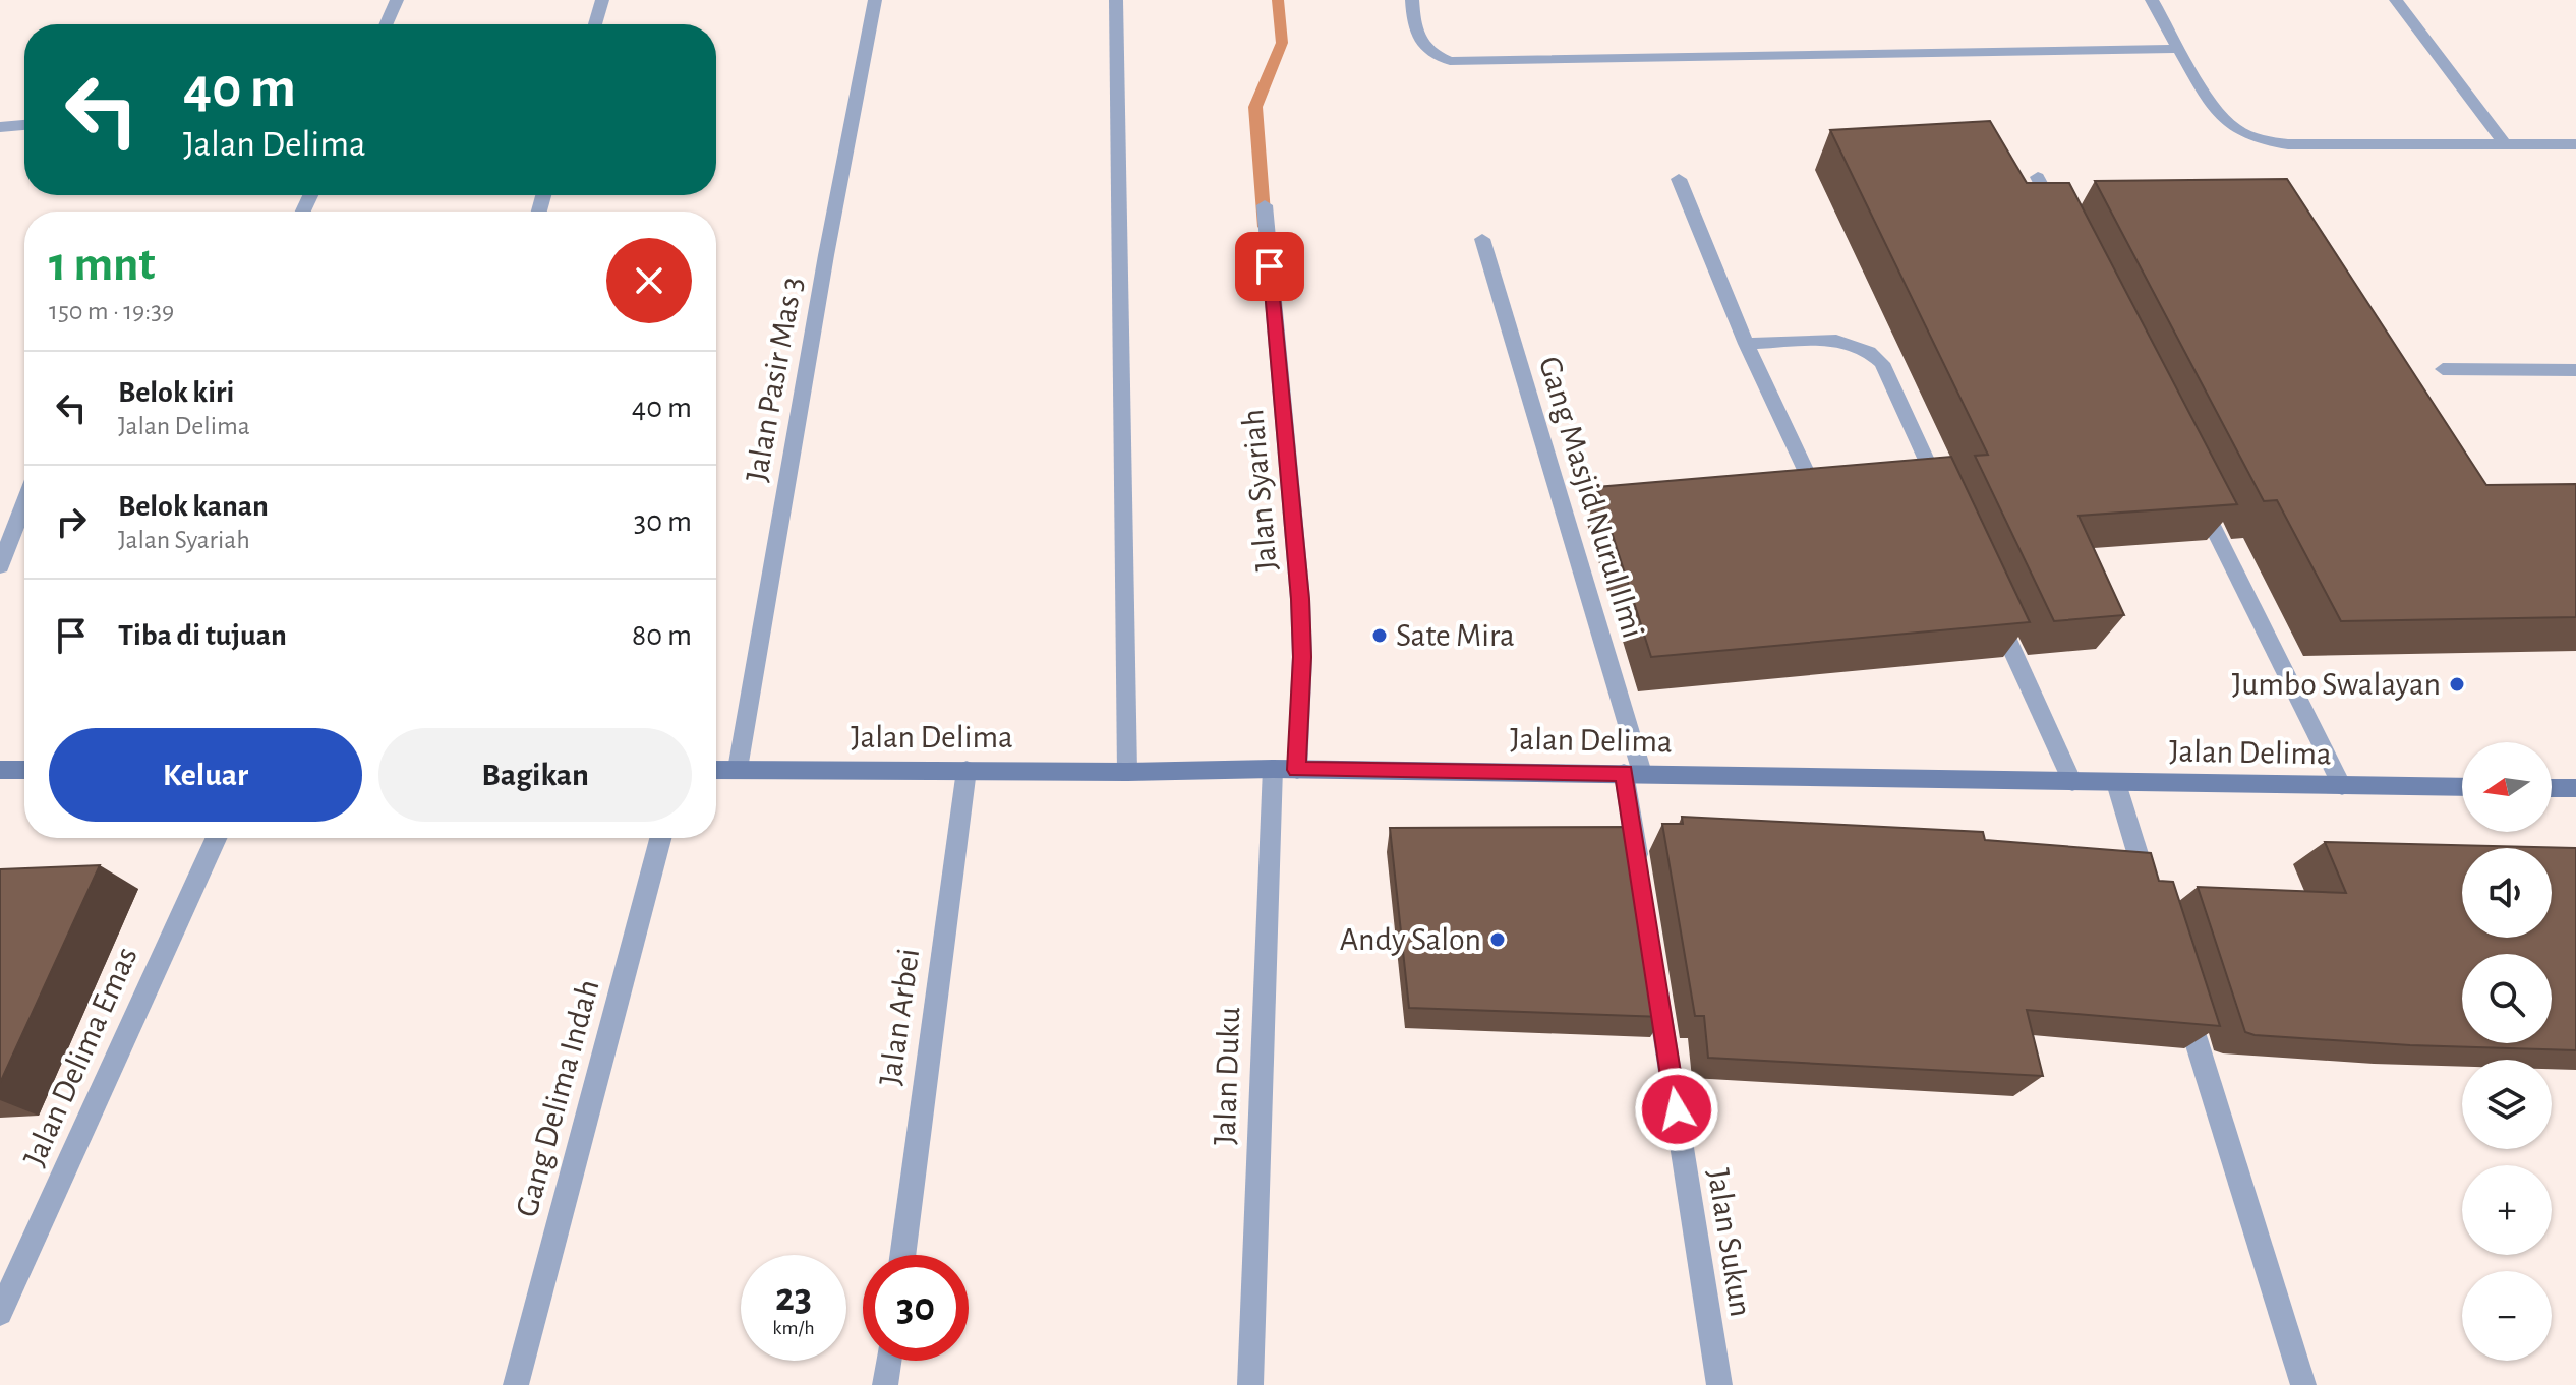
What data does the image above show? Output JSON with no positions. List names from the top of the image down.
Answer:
{
  "streets": {
    "main road": ["Jalan Delima"],
    "street": [
      "Jalan Pasir Mas 3",
      "Jalan Syariah",
      "Gang Masjid Nurul Ilmi",
      "Jalan Arbei",
      "Jalan Delima Emas",
      "Jalan Duku",
      "Gang Delima Indah",
      "Jalan Sukun"
    ]
  },
  "crossings": [
    ["Jalan Pasir Mas 3", "Jalan Delima"],
    ["Jalan Syariah", "Jalan Delima"],
    ["Jalan Syariah", "Jalan Duku"],
    ["Gang Masjid Nurul Ilmi", "Jalan Delima"],
    ["Jalan Delima", "Jalan Arbei"],
    ["Jalan Delima", "Jalan Duku"]
  ],
  "places": ["Sate Mira", "Jumbo Swalayan", "Andy Salon"],
  "north": "left",
  "page": {
    "turn": ["40 m", "Jalan Delima"],
    "heading": ["1 mnt", "150 m · 19:39"],
    "list": [
      {
        "name": "Belok kiri",
        "note": "Jalan Delima",
        "value": "40 m"
      },
      {
        "name": "Belok kanan",
        "note": "Jalan Syariah",
        "value": "30 m"
      },
      {
        "name": "Tiba di tujuan",
        "value": "80 m"
      }
    ],
    "buttons": ["Keluar", "Bagikan"],
    "map_buttons": ["+", "−"],
    "speed": "23 km/h",
    "limit": "30"
  }
}
